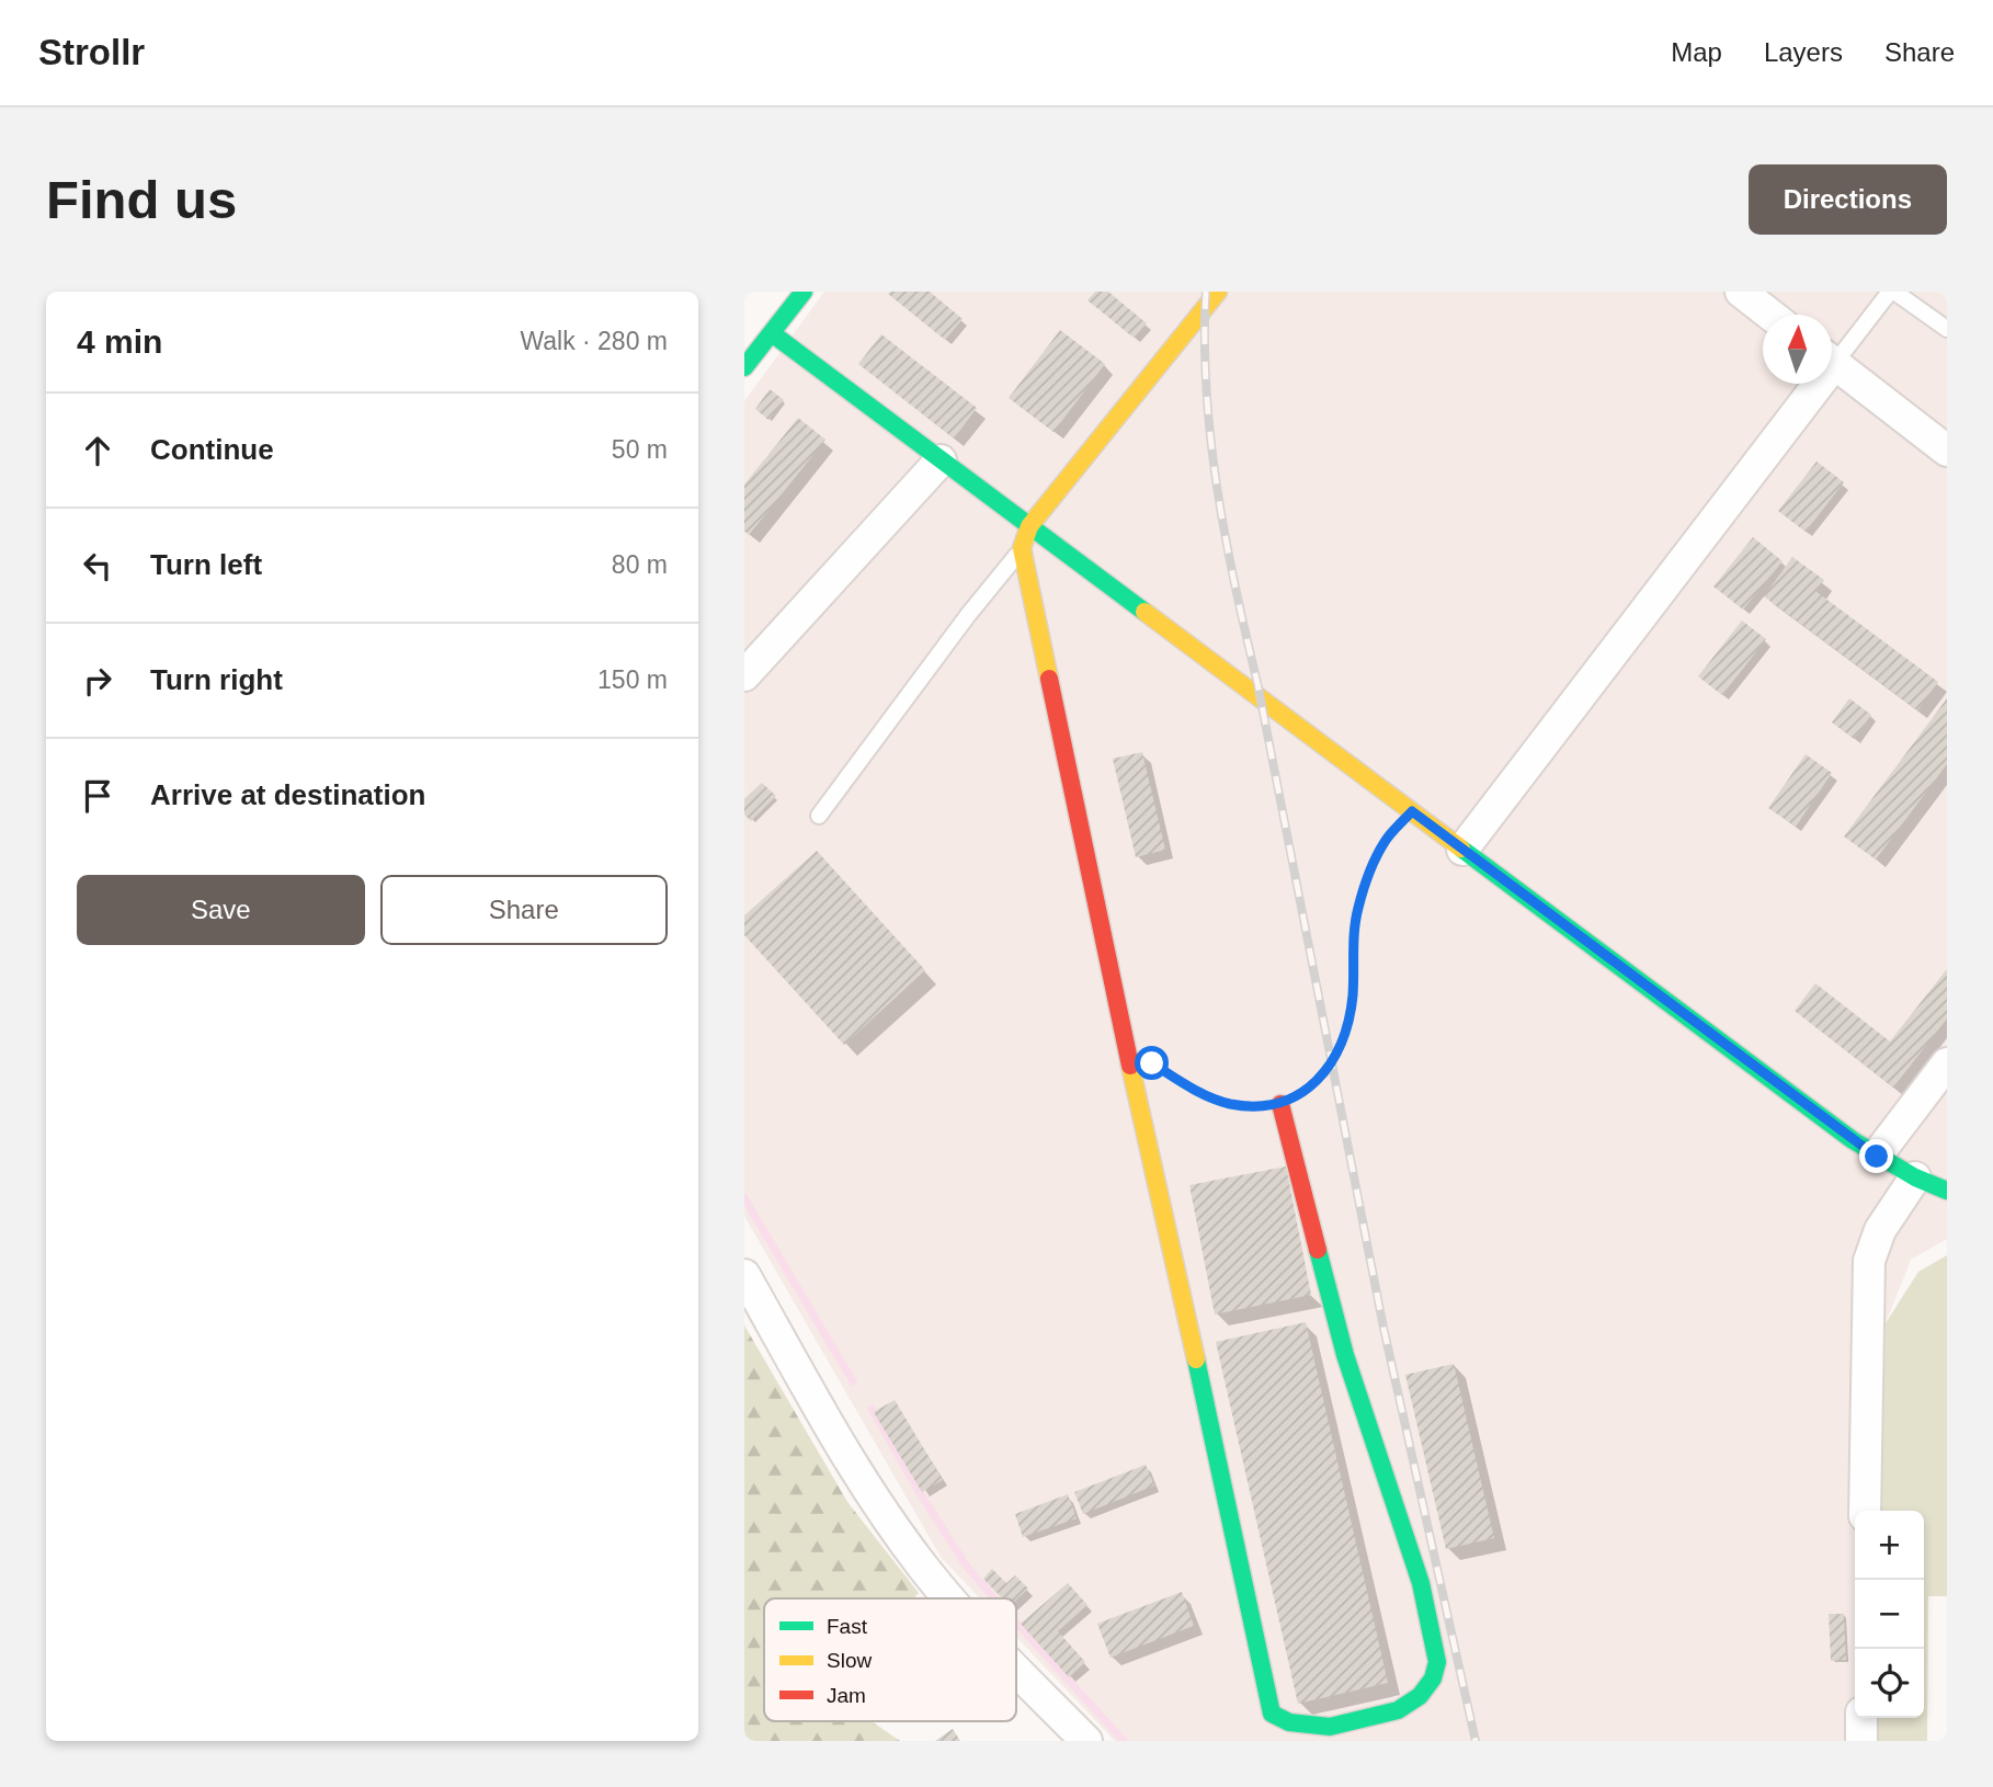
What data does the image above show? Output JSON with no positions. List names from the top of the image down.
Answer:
{
  "legend": ["Fast", "Slow", "Jam"],
  "north": "top",
  "page": {
    "header": "Strollr",
    "nav": ["Map", "Layers", "Share"],
    "buttons": [
      "Directions",
      ["Save", "Share"]
    ],
    "title": "Find us",
    "heading": ["4 min", "Walk · 280 m"],
    "list": [
      ["Continue", "50 m"],
      ["Turn left", "80 m"],
      ["Turn right", "150 m"],
      "Arrive at destination"
    ],
    "map_buttons": ["+", "−"]
  }
}
